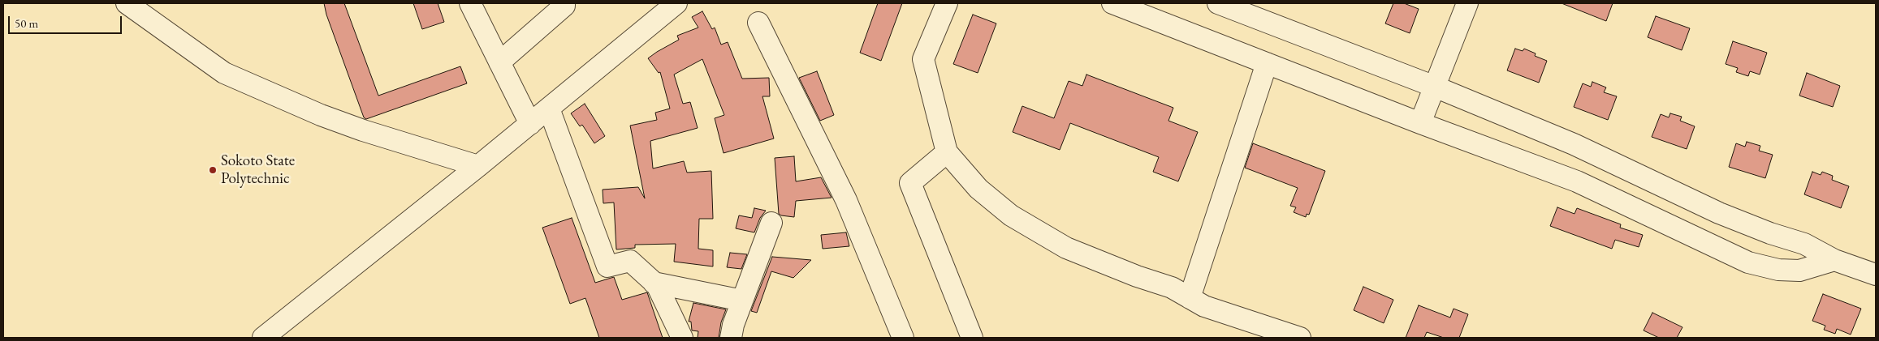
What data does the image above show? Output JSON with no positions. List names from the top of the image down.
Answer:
{
  "places": ["Sokoto State Polytechnic"],
  "scale_bar": "50 m"
}
